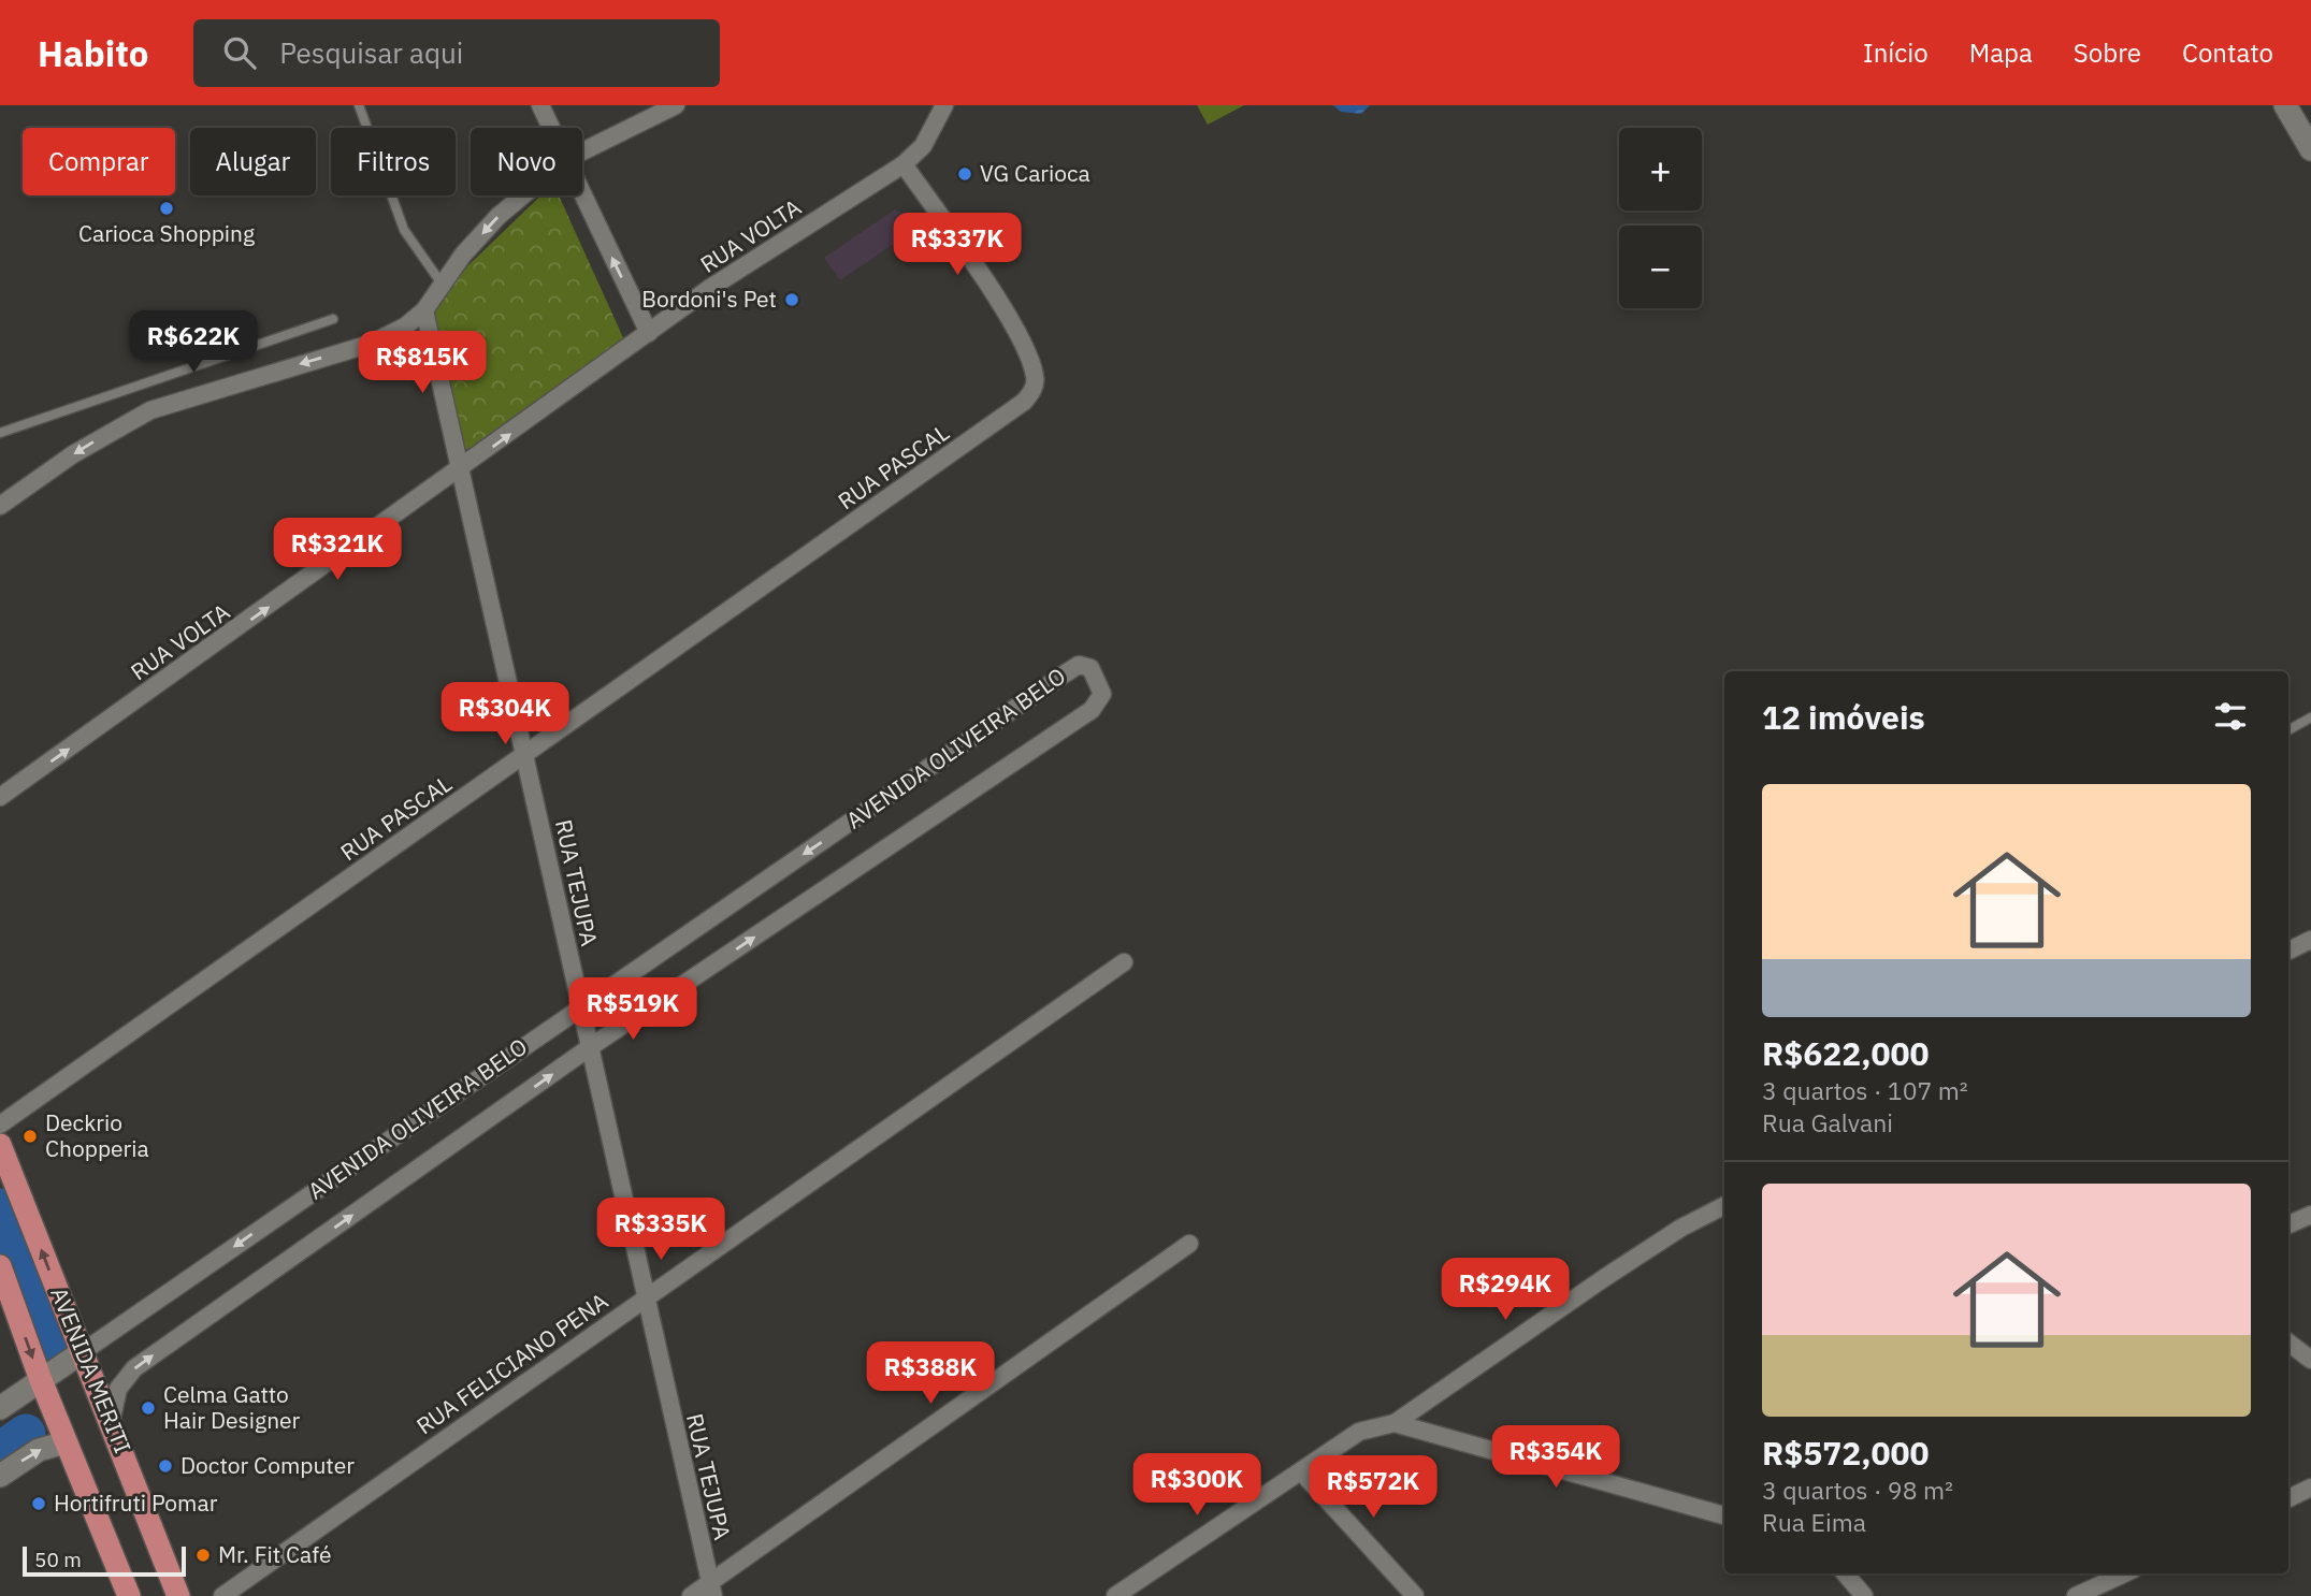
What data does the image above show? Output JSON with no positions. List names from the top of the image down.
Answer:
{
  "streets": {
    "main road": ["AVENIDA MERITI"],
    "street": [
      "RUA VOLTA",
      "RUA PASCAL",
      "AVENIDA OLIVEIRA BELO",
      "RUA TEJUPA",
      "RUA FELICIANO PENA"
    ]
  },
  "crossings": [
    ["RUA VOLTA", "RUA PASCAL"],
    ["RUA VOLTA", "RUA TEJUPA"],
    ["RUA PASCAL", "RUA TEJUPA"],
    ["AVENIDA OLIVEIRA BELO", "RUA TEJUPA"],
    ["AVENIDA OLIVEIRA BELO", "AVENIDA MERITI"],
    ["RUA TEJUPA", "RUA FELICIANO PENA"]
  ],
  "one_way": ["RUA VOLTA"],
  "places": [
    "VG Carioca",
    "Carioca Shopping",
    "Bordoni's Pet",
    "Deckrio Chopperia",
    "Celma Gatto Hair Designer",
    "Doctor Computer",
    "Hortifruti Pomar",
    "Mr. Fit Café"
  ],
  "scale_bar": "50 m",
  "page": {
    "header": "Habito",
    "search": "Pesquisar aqui",
    "nav": [
      "Início",
      "Mapa",
      "Sobre",
      "Contato"
    ],
    "map_buttons": ["+", "−"],
    "chip": [
      "Comprar",
      "Alugar",
      "Filtros",
      "Novo"
    ],
    "price": [
      "R$337K",
      "R$622K",
      "R$815K",
      "R$321K",
      "R$304K",
      "R$519K",
      "R$335K",
      "R$294K",
      "R$388K",
      "R$354K",
      "R$300K",
      "R$572K"
    ],
    "heading": "12 imóveis",
    "list": [
      {
        "name": "R$622,000",
        "note": "3 quartos · 107 m² · Rua Galvani"
      },
      {
        "name": "R$572,000",
        "note": "3 quartos · 98 m² · Rua Eima"
      }
    ],
    "scale": "50 m"
  }
}
